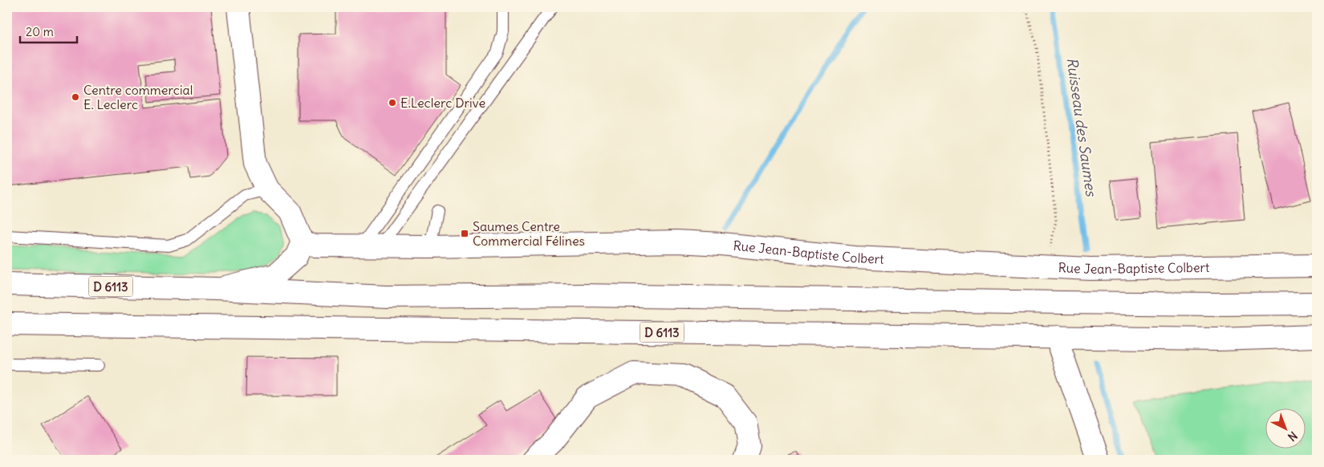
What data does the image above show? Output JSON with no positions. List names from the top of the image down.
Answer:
{
  "streets": {
    "main road": ["Rue Jean-Baptiste Colbert", "D 6113"]
  },
  "water": ["Ruisseau des Saumes"],
  "places": {
    "other": ["Centre commercial E. Leclerc", "E.Leclerc Drive"],
    "transit": ["Saumes Centre Commercial Félines"]
  },
  "scale_bar": "20 m",
  "north": "bottom right"
}
